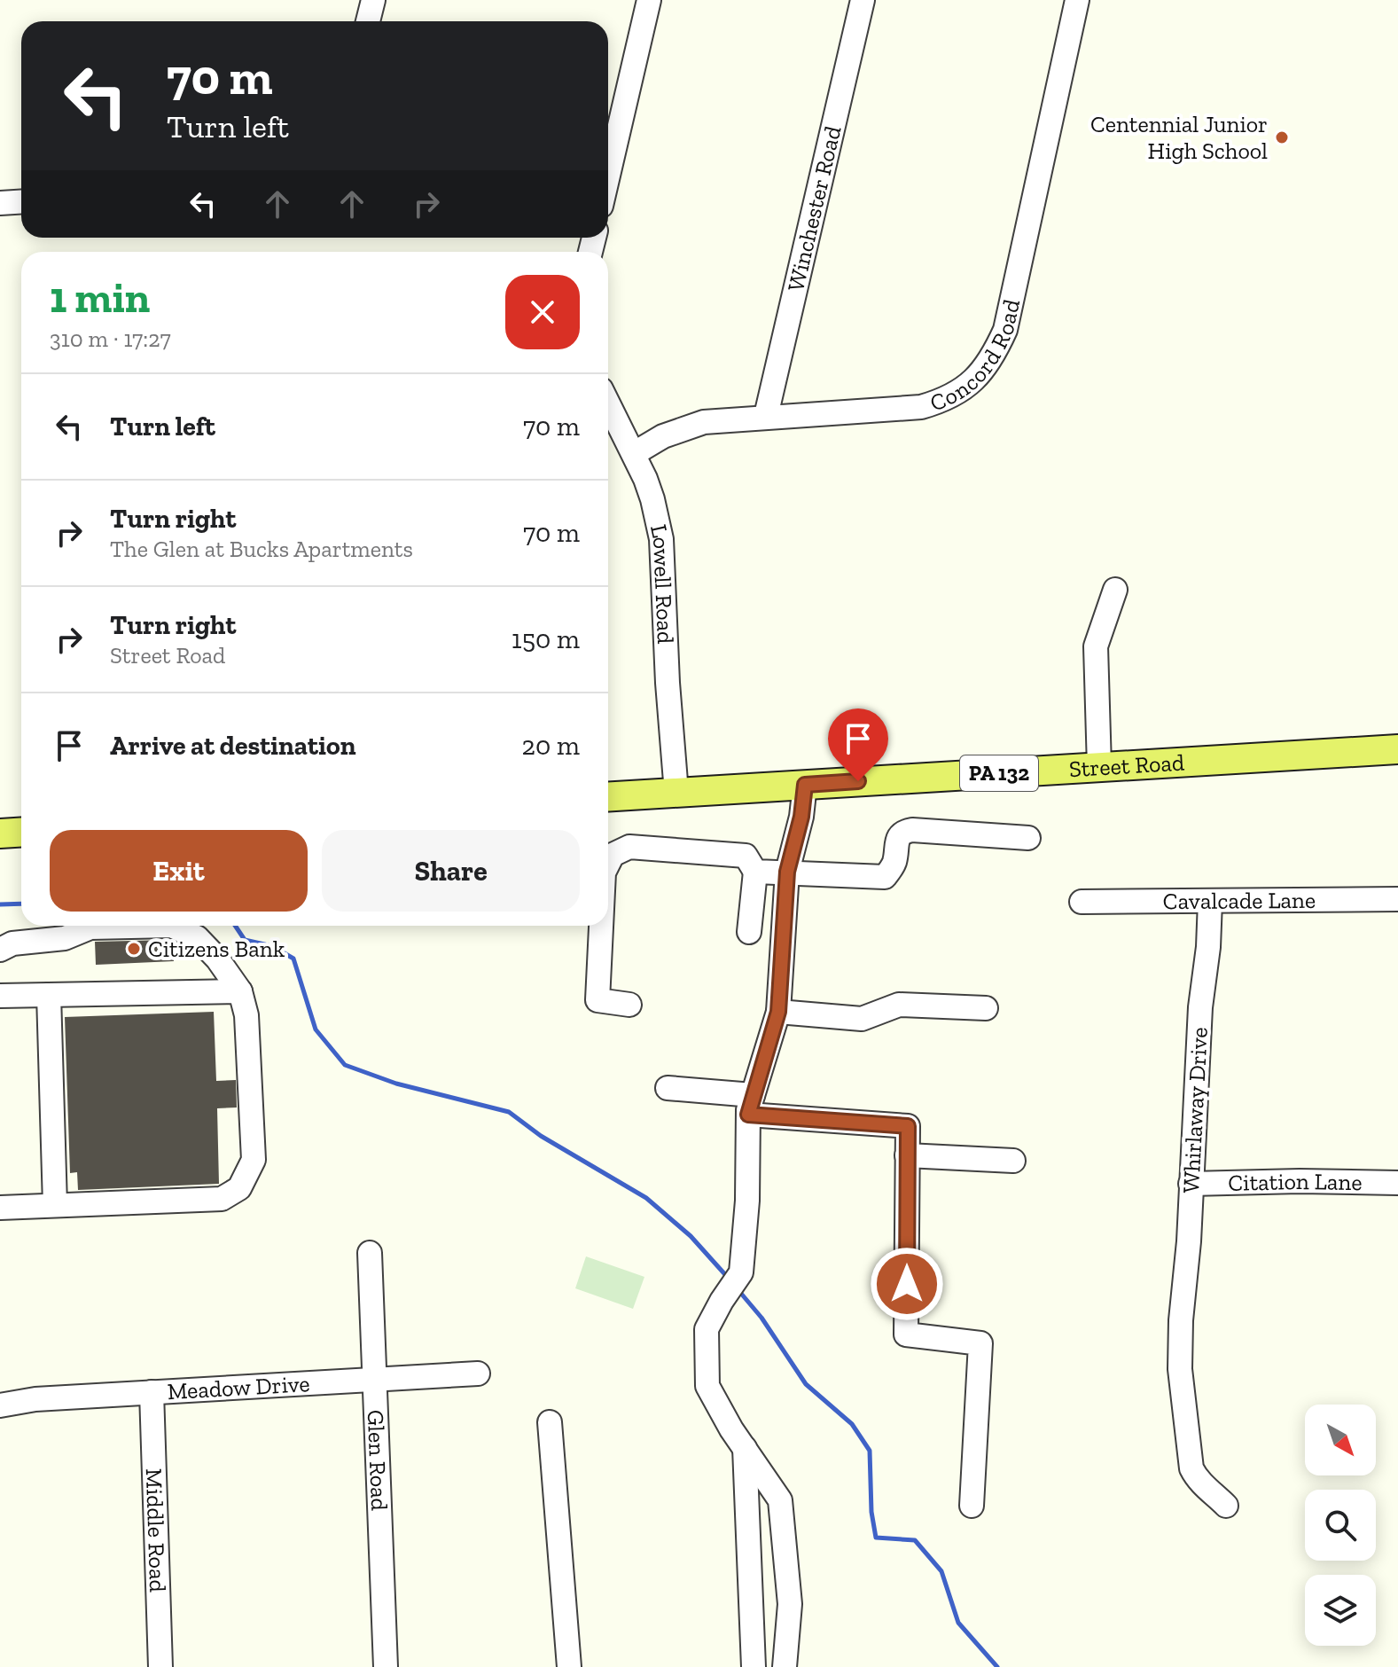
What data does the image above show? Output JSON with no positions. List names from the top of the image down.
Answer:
{
  "streets": {
    "main road": ["Street Road", "PA 132"],
    "street": [
      "Winchester Road",
      "Concord Road",
      "Lowell Road",
      "Cavalcade Lane",
      "Whirlaway Drive",
      "Citation Lane",
      "Meadow Drive",
      "Glen Road",
      "Middle Road"
    ]
  },
  "crossings": [
    ["Winchester Road", "Concord Road"],
    ["Concord Road", "Lowell Road"],
    ["Lowell Road", "Street Road"],
    ["Cavalcade Lane", "Whirlaway Drive"],
    ["Whirlaway Drive", "Citation Lane"],
    ["Meadow Drive", "Glen Road"],
    ["Meadow Drive", "Middle Road"]
  ],
  "places": ["Centennial Junior High School", "Citizens Bank"],
  "north": "bottom right",
  "page": {
    "turn": ["70 m", "Turn left"],
    "heading": ["1 min", "310 m · 17:27"],
    "list": [
      {
        "name": "Turn left",
        "value": "70 m"
      },
      {
        "name": "Turn right",
        "note": "The Glen at Bucks Apartments",
        "value": "70 m"
      },
      {
        "name": "Turn right",
        "note": "Street Road",
        "value": "150 m"
      },
      {
        "name": "Arrive at destination",
        "value": "20 m"
      }
    ],
    "buttons": ["Exit", "Share"]
  }
}
